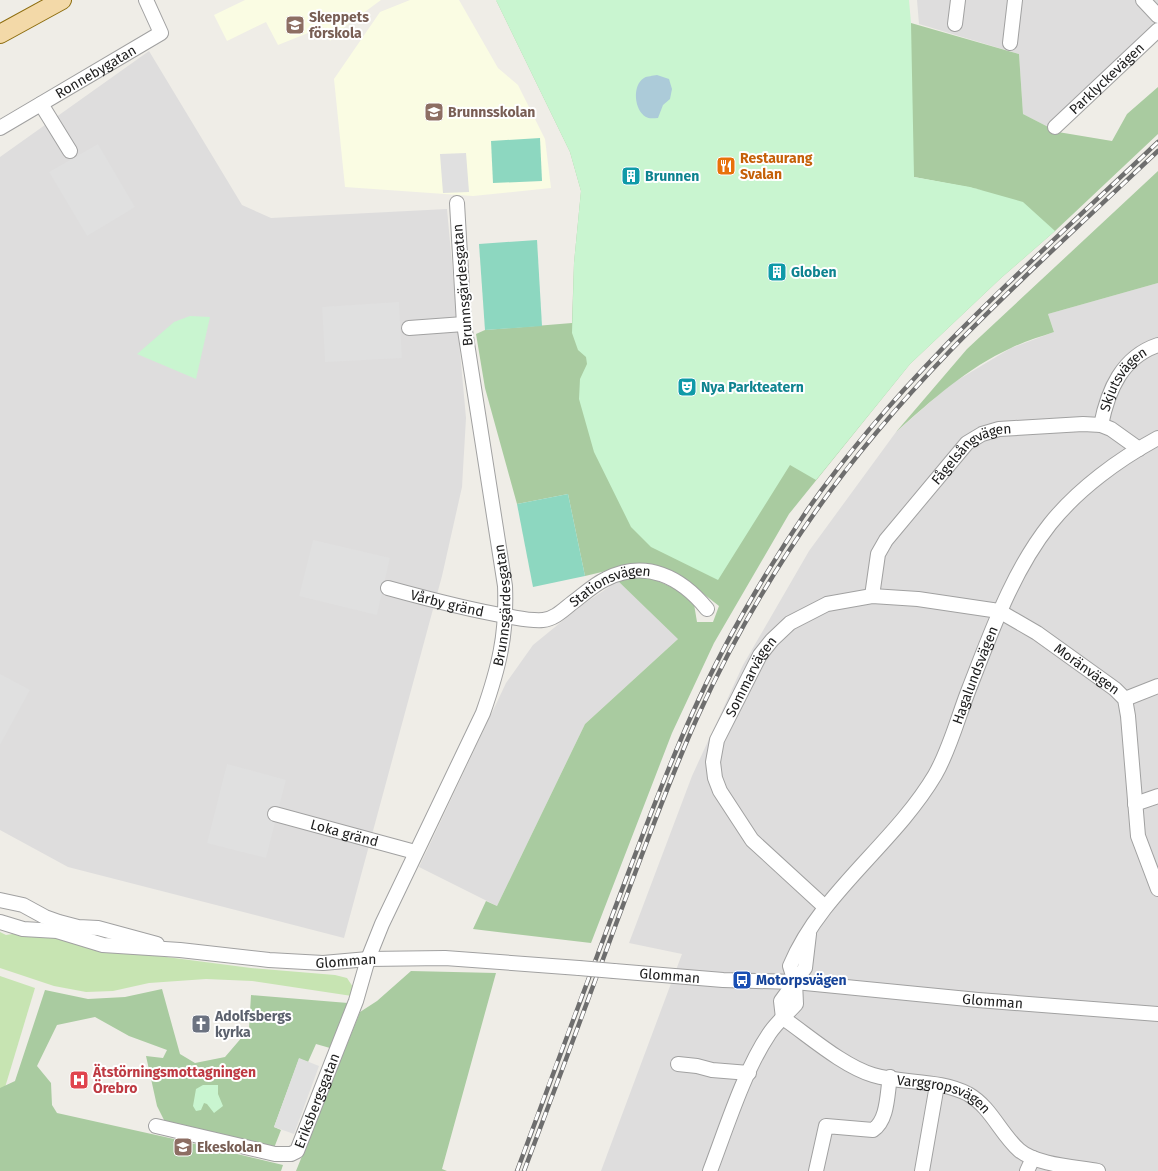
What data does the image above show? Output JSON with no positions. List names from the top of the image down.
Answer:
{
  "streets": {
    "street": [
      "Ronnebygatan",
      "Parklyckevägen",
      "Brunnsgärdesgatan",
      "Skjutsvägen",
      "Fågelsångvägen",
      "Stationsvägen",
      "Vårby gränd",
      "Moränvägen",
      "Hagalundsvägen",
      "Sommarvägen",
      "Loka gränd",
      "Glomman",
      "Varggropsvägen",
      "Eriksbergsgatan"
    ]
  },
  "crossings": [
    ["Brunnsgärdesgatan", "Stationsvägen"],
    ["Brunnsgärdesgatan", "Vårby gränd"],
    ["Brunnsgärdesgatan", "Loka gränd"],
    ["Brunnsgärdesgatan", "Glomman"],
    ["Brunnsgärdesgatan", "Eriksbergsgatan"],
    ["Skjutsvägen", "Fågelsångvägen"],
    ["Fågelsångvägen", "Hagalundsvägen"],
    ["Fågelsångvägen", "Sommarvägen"],
    ["Stationsvägen", "Vårby gränd"],
    ["Moränvägen", "Hagalundsvägen"],
    ["Moränvägen", "Sommarvägen"],
    ["Hagalundsvägen", "Sommarvägen"],
    ["Hagalundsvägen", "Glomman"],
    ["Glomman", "Eriksbergsgatan"]
  ],
  "places": {
    "school or university": ["Skeppets förskola", "Brunnsskolan", "Ekeskolan"],
    "restaurant": ["Restaurang Svalan"],
    "building": ["Brunnen", "Globen"],
    "theatre": ["Nya Parkteatern"],
    "bus stop": ["Motorpsvägen"],
    "church": ["Adolfsbergs kyrka"],
    "hospital": ["Ätstörningsmottagningen Örebro"]
  }
}
